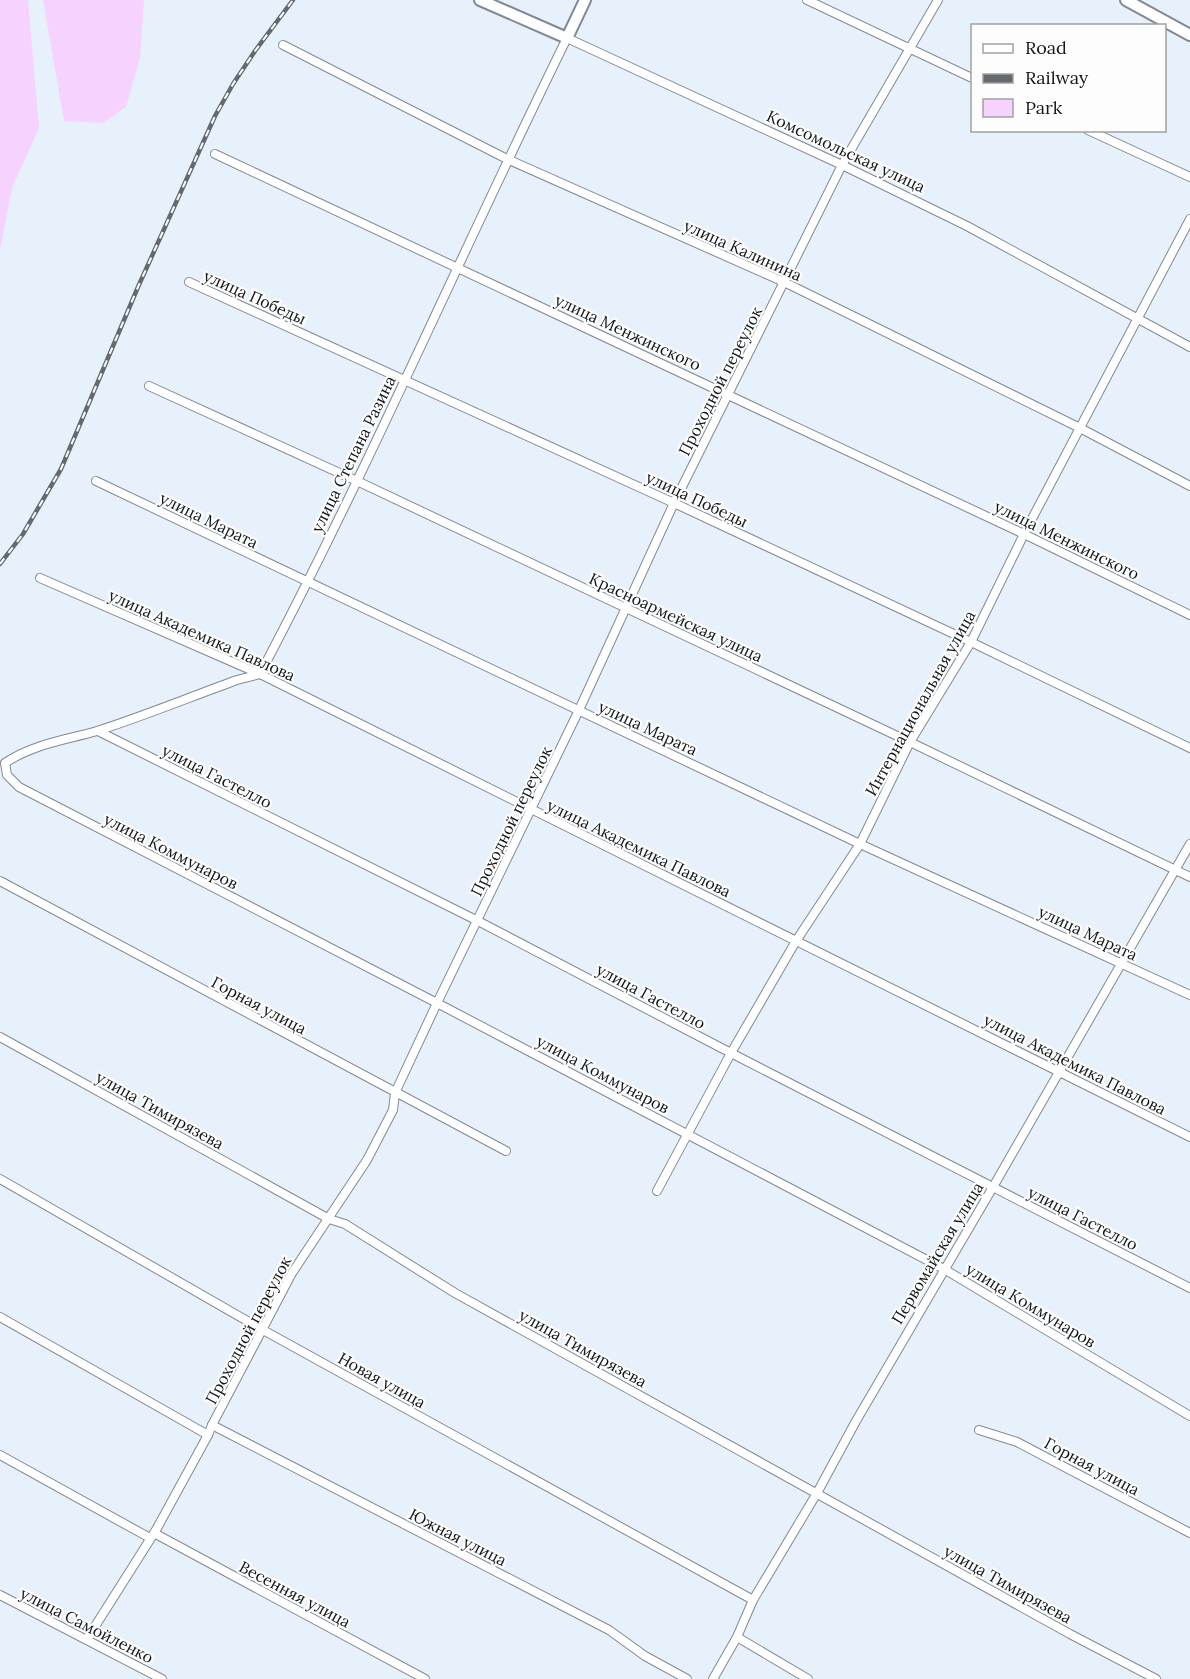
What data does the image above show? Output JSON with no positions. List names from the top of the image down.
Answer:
{
  "streets": {
    "main road": ["Комсомольская улица", "улица Степана Разина"],
    "street": [
      "улица Калинина",
      "улица Победы",
      "улица Менжинского",
      "Проходной переулок",
      "улица Марата",
      "Красноармейская улица",
      "улица Академика Павлова",
      "Интернациональная улица",
      "улица Гастелло",
      "улица Коммунаров",
      "Горная улица",
      "улица Тимирязева",
      "Первомайская улица",
      "Новая улица",
      "Южная улица",
      "Весенняя улица",
      "улица Самойленко"
    ]
  },
  "crossings": [
    ["Комсомольская улица", "Проходной переулок"],
    ["Комсомольская улица", "улица Степана Разина"],
    ["Комсомольская улица", "Интернациональная улица"],
    ["улица Калинина", "Проходной переулок"],
    ["улица Калинина", "улица Степана Разина"],
    ["улица Калинина", "Интернациональная улица"],
    ["улица Победы", "Проходной переулок"],
    ["улица Победы", "улица Степана Разина"],
    ["улица Победы", "Интернациональная улица"],
    ["улица Менжинского", "Проходной переулок"],
    ["улица Менжинского", "улица Степана Разина"],
    ["улица Менжинского", "Интернациональная улица"],
    ["Проходной переулок", "улица Марата"],
    ["Проходной переулок", "Красноармейская улица"],
    ["Проходной переулок", "улица Академика Павлова"],
    ["Проходной переулок", "улица Гастелло"],
    ["Проходной переулок", "улица Коммунаров"],
    ["Проходной переулок", "Горная улица"],
    ["Проходной переулок", "улица Тимирязева"],
    ["Проходной переулок", "Новая улица"],
    ["Проходной переулок", "Южная улица"],
    ["Проходной переулок", "Весенняя улица"],
    ["Проходной переулок", "улица Самойленко"],
    ["улица Степана Разина", "улица Марата"],
    ["улица Степана Разина", "Красноармейская улица"],
    ["улица Степана Разина", "улица Академика Павлова"],
    ["улица Марата", "Интернациональная улица"],
    ["улица Марата", "Первомайская улица"],
    ["Красноармейская улица", "Интернациональная улица"],
    ["Красноармейская улица", "Первомайская улица"],
    ["улица Академика Павлова", "Интернациональная улица"],
    ["улица Академика Павлова", "Первомайская улица"],
    ["Интернациональная улица", "улица Гастелло"],
    ["Интернациональная улица", "улица Коммунаров"],
    ["улица Гастелло", "улица Коммунаров"],
    ["улица Гастелло", "Первомайская улица"],
    ["улица Коммунаров", "Первомайская улица"],
    ["улица Тимирязева", "Первомайская улица"],
    ["Первомайская улица", "Новая улица"]
  ],
  "legend": ["Road", "Railway", "Park"]
}
